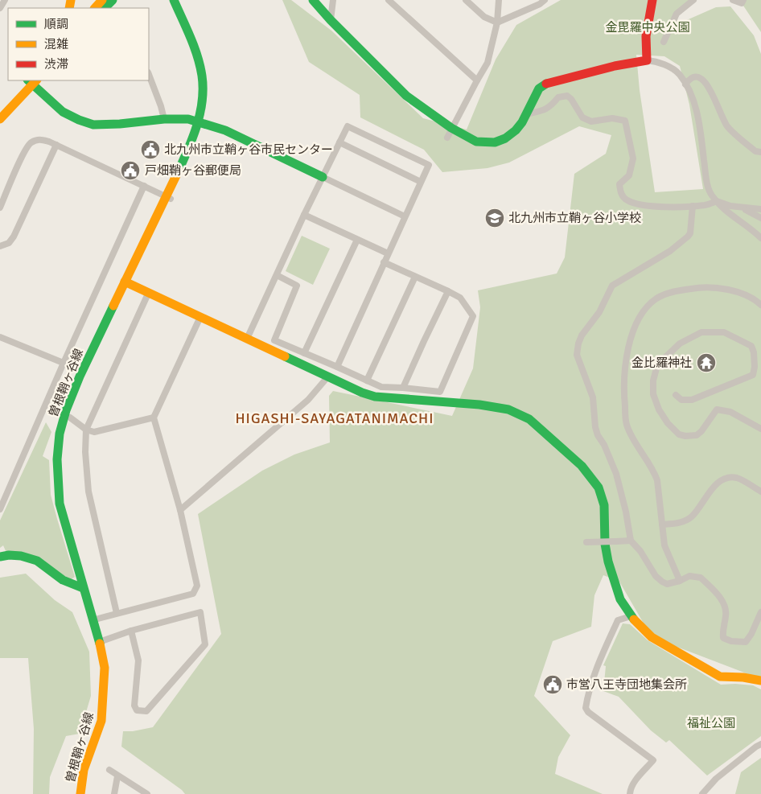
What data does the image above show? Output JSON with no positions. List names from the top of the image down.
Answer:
{
  "streets": {
    "main road": ["曽根鞘ヶ谷線"]
  },
  "districts": ["HIGASHI-SAYAGATANIMACHI"],
  "parks": ["金毘羅中央公園", "福祉公園"],
  "places": {
    "public building": ["北九州市立鞘ヶ谷市民センター", "戸畑鞘ヶ谷郵便局", "市営八王寺団地集会所"],
    "school or university": ["北九州市立鞘ヶ谷小学校"],
    "temple": ["金比羅神社"]
  },
  "legend": ["順調", "混雑", "渋滞"]
}
